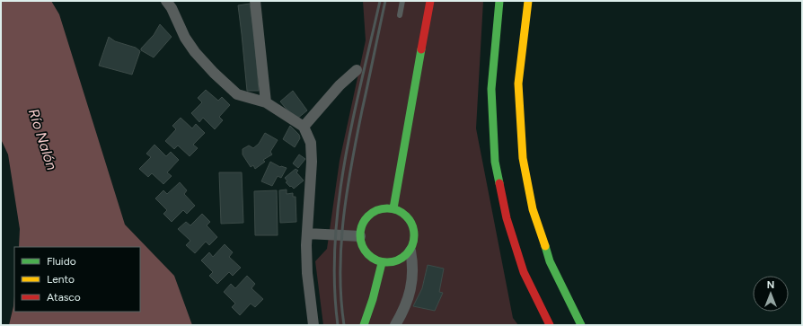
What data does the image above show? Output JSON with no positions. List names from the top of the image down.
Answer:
{
  "water": ["Río Nalón"],
  "legend": ["Fluido", "Lento", "Atasco"],
  "north": "top"
}
